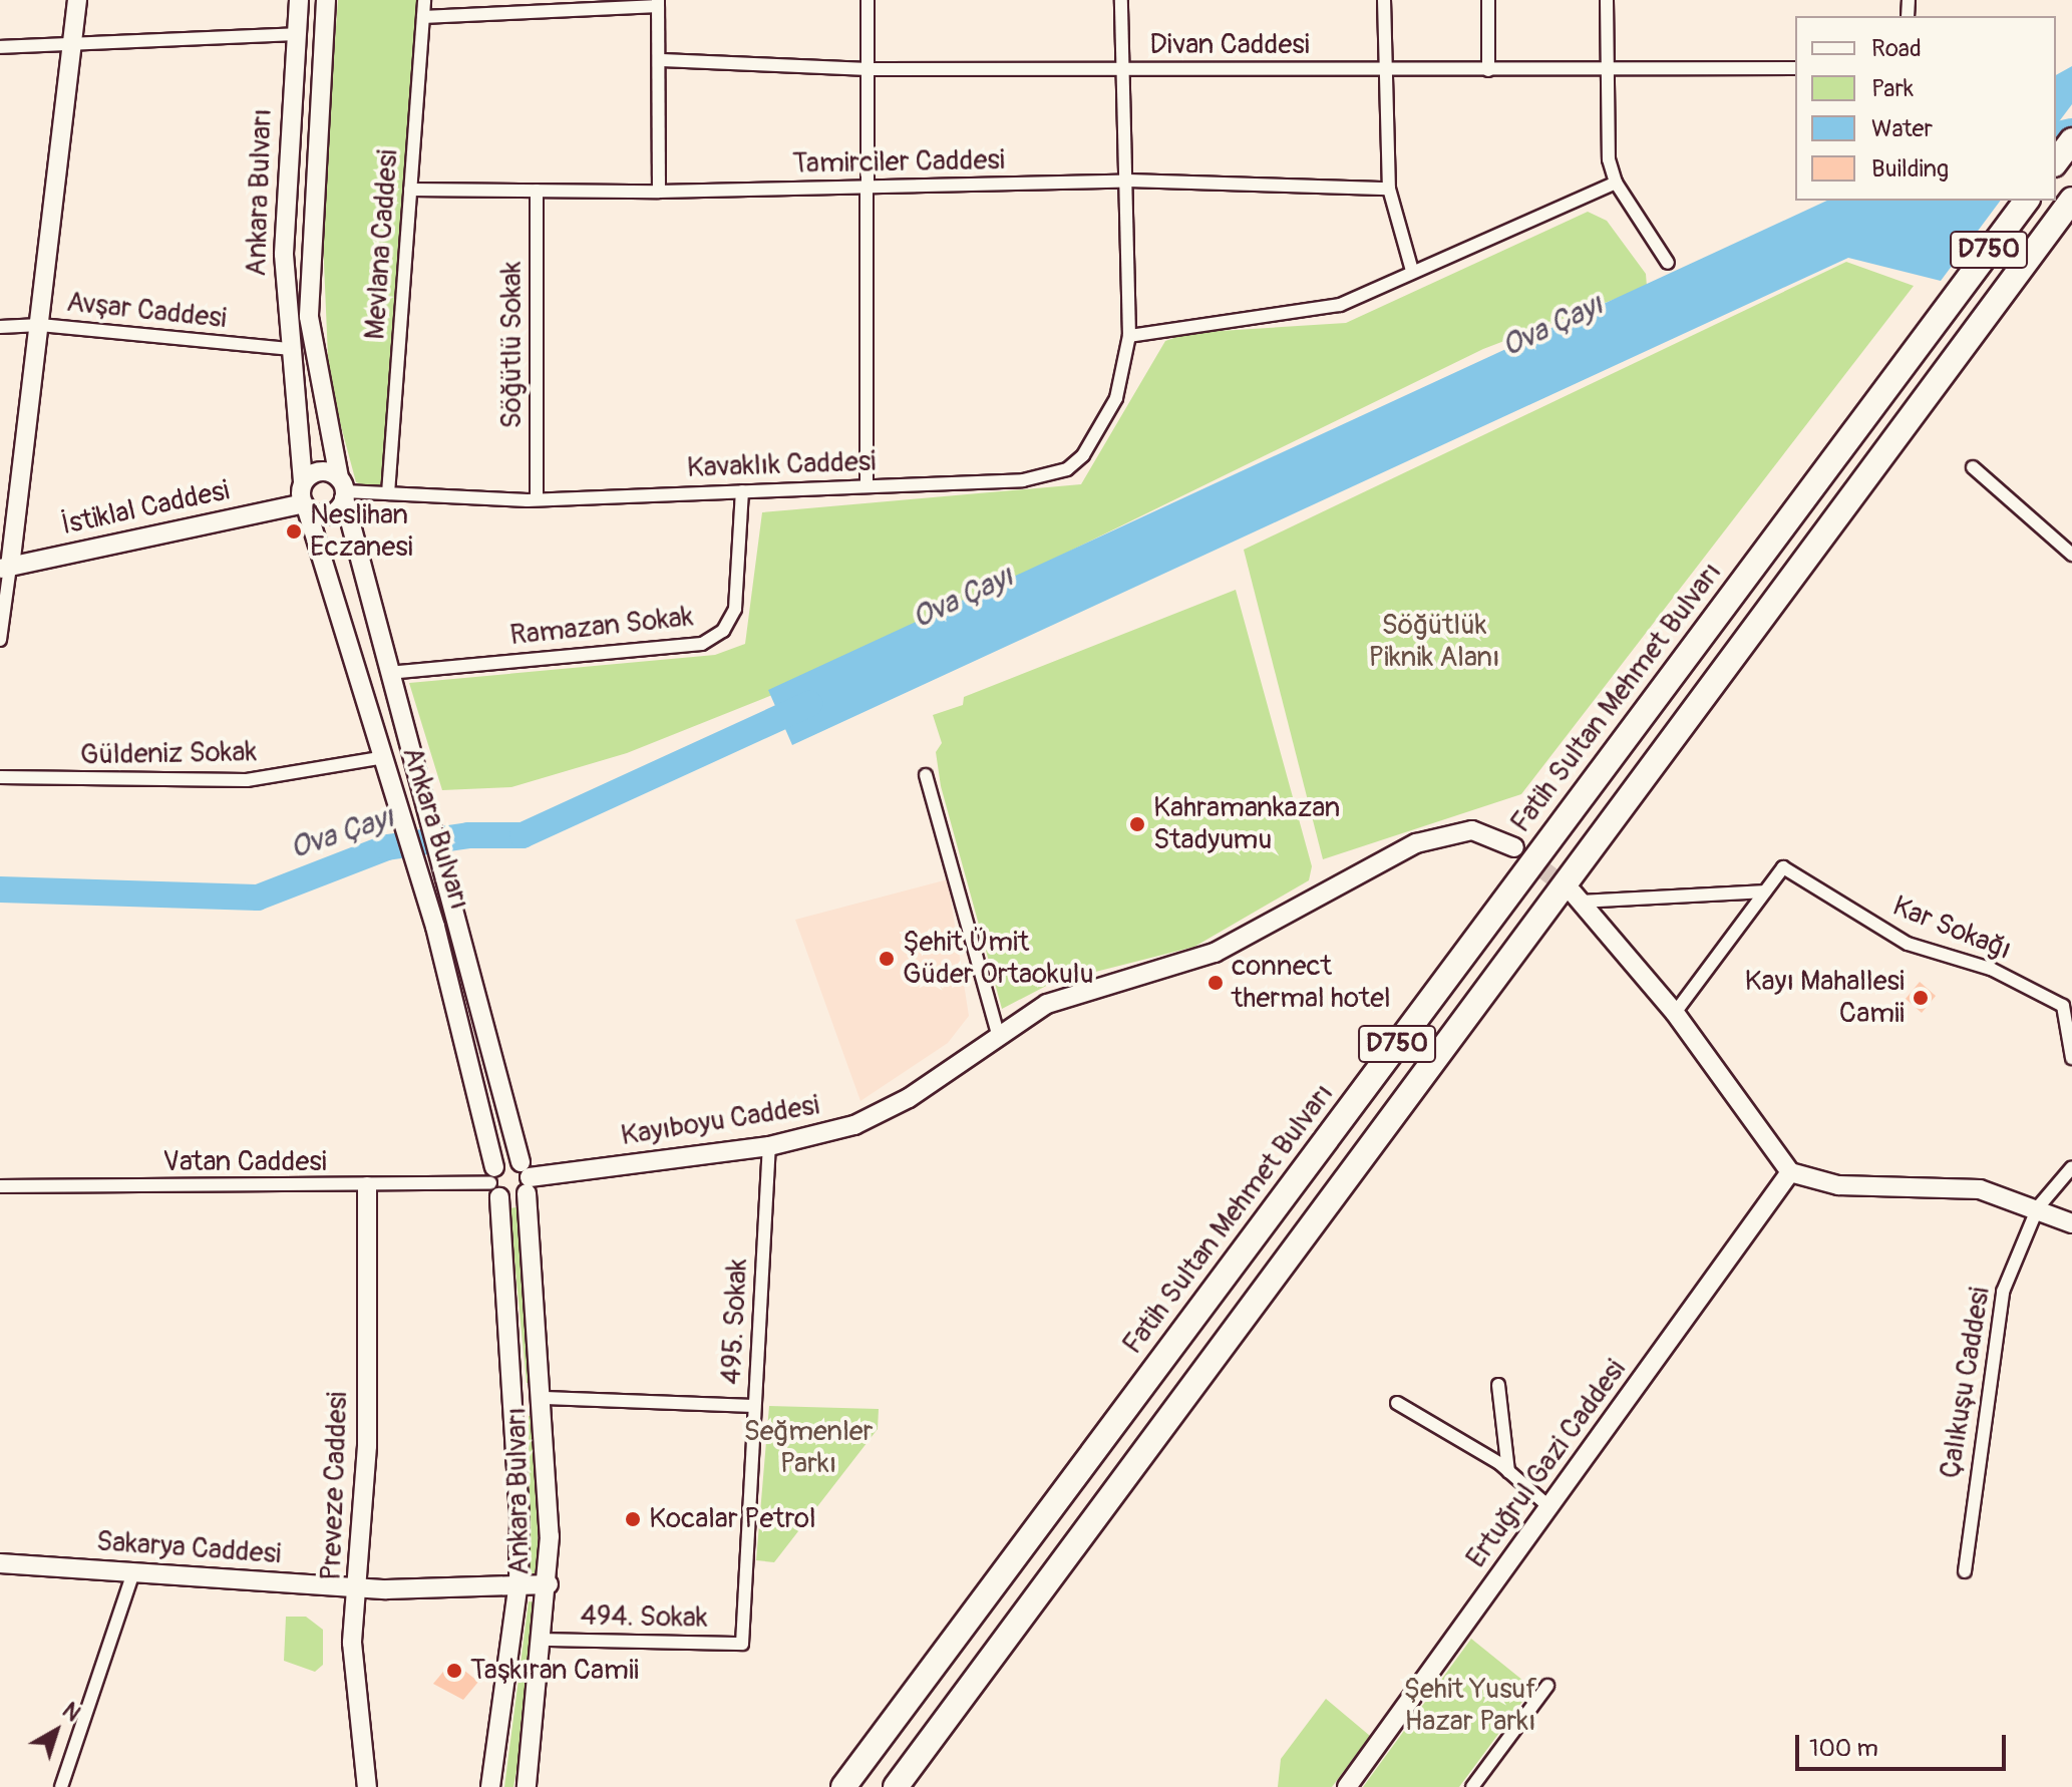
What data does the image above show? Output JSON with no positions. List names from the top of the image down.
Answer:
{
  "streets": {
    "highway": ["D750", "Fatih Sultan Mehmet Bulvarı"],
    "street": [
      "Divan Caddesi",
      "Tamirciler Caddesi",
      "Ankara Bulvarı",
      "Mevlana Caddesi",
      "Avşar Caddesi",
      "Söğütlü Sokak",
      "Kavaklık Caddesi",
      "İstiklal Caddesi",
      "Ramazan Sokak",
      "Güldeniz Sokak",
      "Kar Sokağı",
      "Kayıboyu Caddesi",
      "Vatan Caddesi",
      "495. Sokak",
      "Çalıkuşu Caddesi",
      "Ertuğrul Gazi Caddesi",
      "Preveze Caddesi",
      "Sakarya Caddesi",
      "494. Sokak"
    ]
  },
  "crossings": [
    ["Divan Caddesi", "Kavaklık Caddesi"],
    ["Tamirciler Caddesi", "Mevlana Caddesi"],
    ["Tamirciler Caddesi", "Söğütlü Sokak"],
    ["Tamirciler Caddesi", "Kavaklık Caddesi"],
    ["Ankara Bulvarı", "Avşar Caddesi"],
    ["Ankara Bulvarı", "Kavaklık Caddesi"],
    ["Ankara Bulvarı", "İstiklal Caddesi"],
    ["Ankara Bulvarı", "Ramazan Sokak"],
    ["Ankara Bulvarı", "Güldeniz Sokak"],
    ["Ankara Bulvarı", "Kayıboyu Caddesi"],
    ["Ankara Bulvarı", "Vatan Caddesi"],
    ["Ankara Bulvarı", "Sakarya Caddesi"],
    ["Ankara Bulvarı", "494. Sokak"],
    ["Mevlana Caddesi", "Kavaklık Caddesi"],
    ["Söğütlü Sokak", "Kavaklık Caddesi"],
    ["Kavaklık Caddesi", "Ramazan Sokak"],
    ["Kayıboyu Caddesi", "495. Sokak"],
    ["Vatan Caddesi", "Preveze Caddesi"],
    ["495. Sokak", "494. Sokak"],
    ["Preveze Caddesi", "Sakarya Caddesi"]
  ],
  "water": ["Ova Çayı"],
  "parks": ["Söğütlük Piknik Alanı", "Seğmenler Parkı", "Şehit Yusuf Hazar Parkı"],
  "places": [
    "Neslihan Eczanesi",
    "Kahramankazan Stadyumu",
    "Şehit Ümit Güder Ortaokulu",
    "connect thermal hotel",
    "Kayı Mahallesi Camii",
    "Kocalar Petrol",
    "Taşkıran Camii"
  ],
  "legend": [
    "Road",
    "Park",
    "Water",
    "Building"
  ],
  "scale_bar": "100 m",
  "north": "top right"
}
